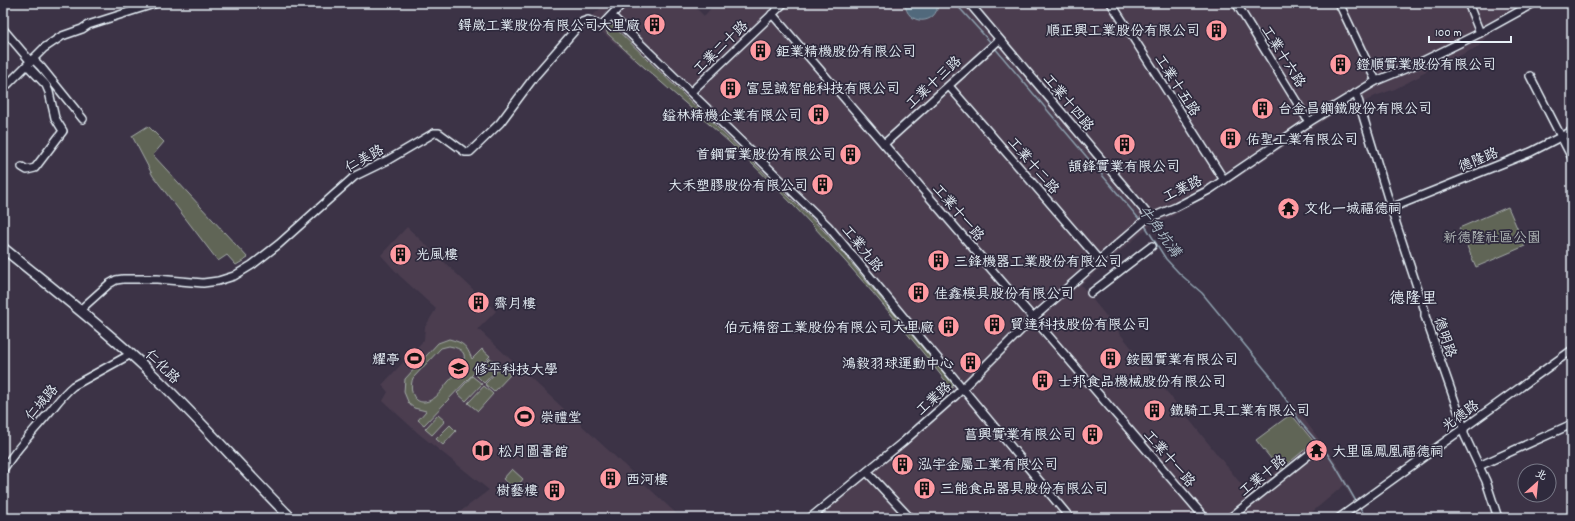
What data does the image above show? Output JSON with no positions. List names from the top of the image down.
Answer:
{
  "streets": {
    "main road": ["仁化路"],
    "street": [
      "工業二十路",
      "工業十六路",
      "工業十三路",
      "工業十五路",
      "工業十四路",
      "仁美路",
      "德隆路",
      "工業十二路",
      "工業路",
      "工業十一路",
      "工業九路",
      "德明路",
      "仁城路",
      "光德路",
      "工業十路"
    ]
  },
  "crossings": [
    ["工業二十路", "工業十一路"],
    ["工業二十路", "工業九路"],
    ["工業十六路", "工業路"],
    ["工業十三路", "工業十四路"],
    ["工業十三路", "工業十二路"],
    ["工業十三路", "工業十一路"],
    ["工業十五路", "工業路"],
    ["工業十四路", "工業路"],
    ["仁美路", "工業九路"],
    ["仁美路", "仁化路"],
    ["德隆路", "德明路"],
    ["工業十二路", "工業路"],
    ["工業路", "工業十一路"],
    ["工業路", "工業九路"],
    ["工業路", "德明路"],
    ["德明路", "光德路"],
    ["仁化路", "仁城路"]
  ],
  "districts": ["德隆里"],
  "water": ["牛角坑溝"],
  "parks": ["新德隆社區公園"],
  "places": {
    "building": [
      "鍀崴工業股份有限公司大里廠",
      "順正興工業股份有限公司",
      "鉅業精機股份有限公司",
      "鐙順實業股份有限公司",
      "富昱誠智能科技有限公司",
      "台金昌鋼鐵股份有限公司",
      "鎰林精機企業有限公司",
      "佑聖工業有限公司",
      "頡鋒實業有限公司",
      "首鋼實業股份有限公司",
      "大禾塑膠股份有限公司",
      "光風樓",
      "三鋒機器工業股份有限公司",
      "佳鑫模具股份有限公司",
      "霽月樓",
      "貿達科技股份有限公司",
      "伯元精密工業股份有限公司大里廠",
      "銨國實業有限公司",
      "鴻毅羽球運動中心",
      "士邦食品機械股份有限公司",
      "鐵騎工具工業有限公司",
      "菖興實業有限公司",
      "泓宇金屬工業有限公司",
      "西河樓",
      "三能食品器具股份有限公司",
      "樹藝樓"
    ],
    "temple": ["文化一城福德祠", "大里區鳳凰福德祠"],
    "sports": ["耀亭", "崇禮堂"],
    "school or university": ["修平科技大學"],
    "library": ["松月圖書館"]
  },
  "scale_bar": "100 m",
  "north": "top right"
}
